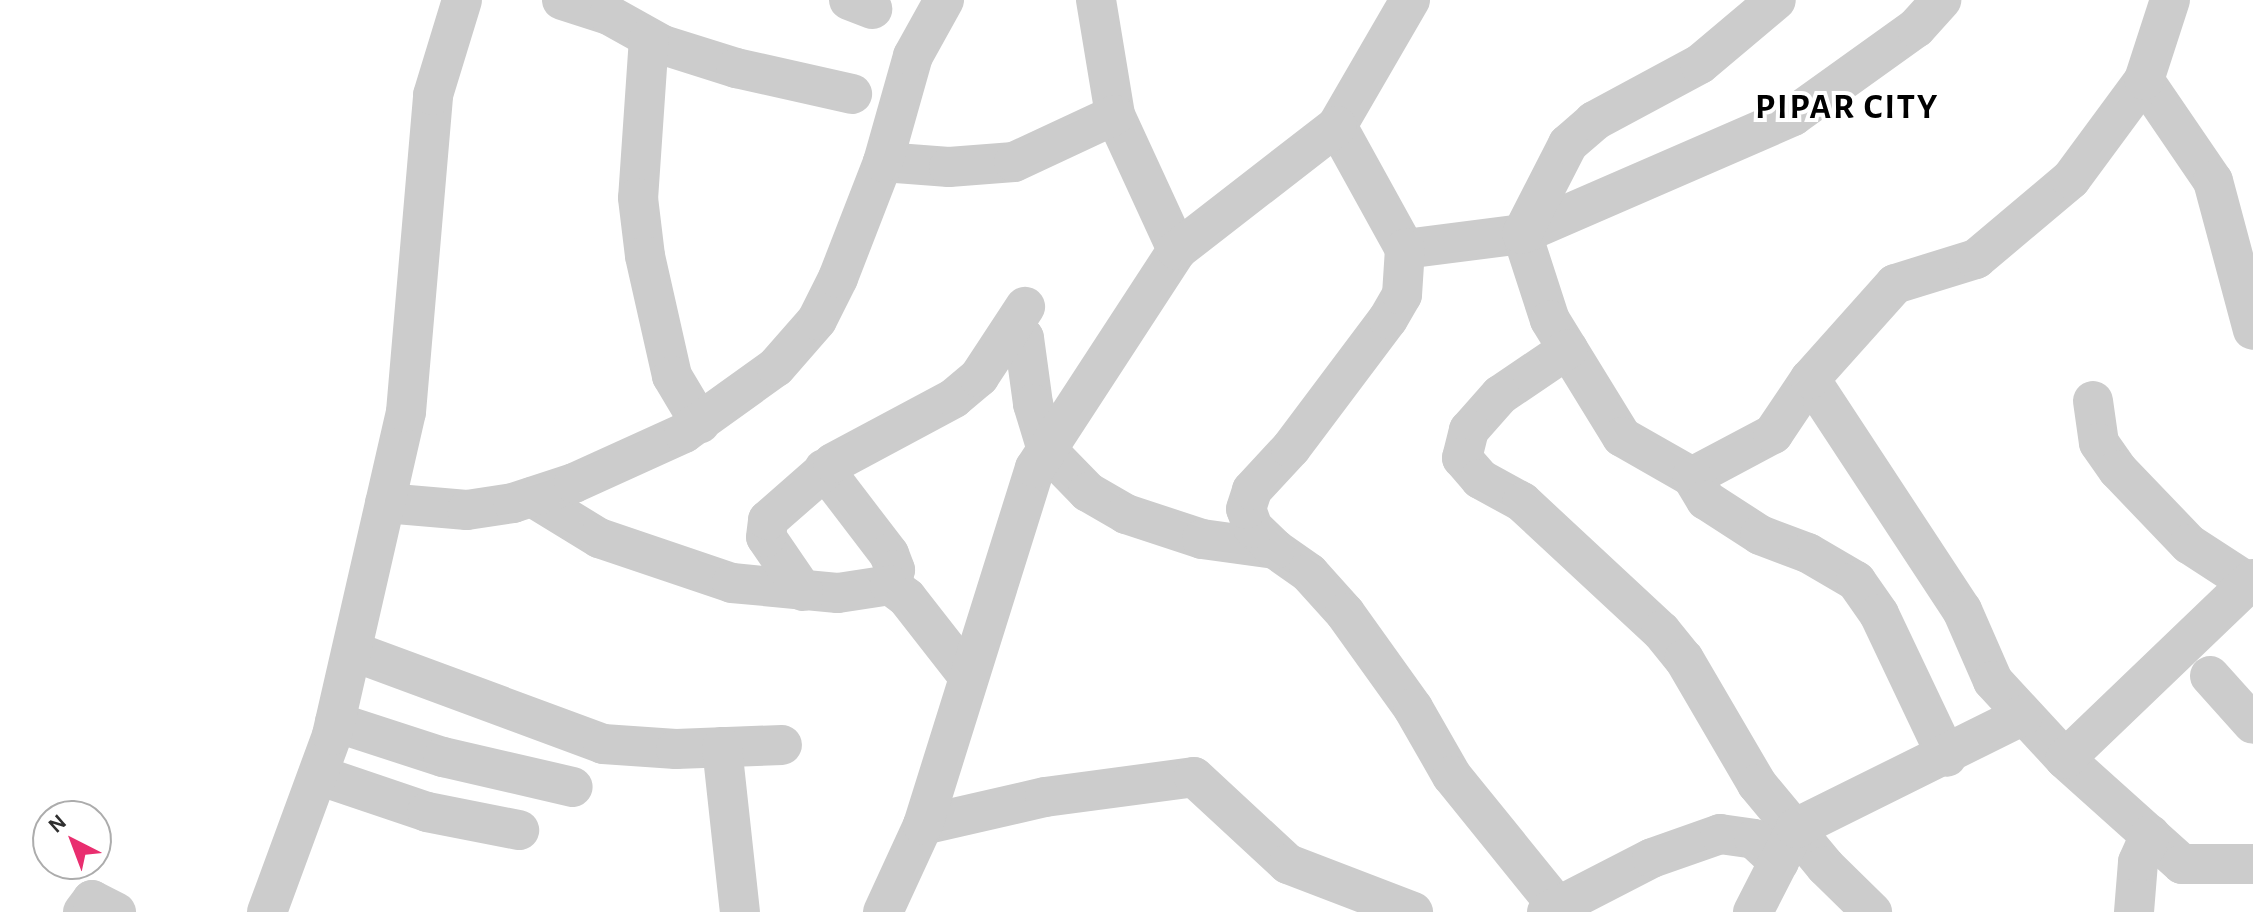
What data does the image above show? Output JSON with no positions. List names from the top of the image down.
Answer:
{
  "districts": ["PIPAR CITY"],
  "north": "top left"
}
